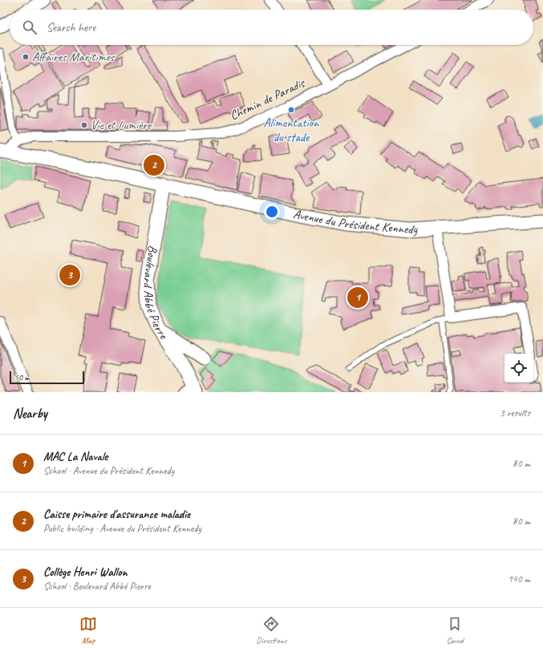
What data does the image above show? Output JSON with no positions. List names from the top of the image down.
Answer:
{
  "streets": {
    "main road": ["Avenue du Président Kennedy", "Boulevard Abbé Pierre"],
    "street": ["Chemin de Paradis"]
  },
  "crossings": [
    ["Chemin de Paradis", "Avenue du Président Kennedy"],
    ["Avenue du Président Kennedy", "Boulevard Abbé Pierre"]
  ],
  "places": ["Affaires Maritimes", "Alimentation du stade", "Vie et Lumière"],
  "scale_bar": "50 m",
  "page": {
    "search": "Search here",
    "pins": ["2", "3", "1"],
    "scale": "50 m",
    "heading": ["Nearby", "3 results"],
    "list": [
      {
        "mark": "1",
        "name": "MAC La Navale",
        "note": "School · Avenue du Président Kennedy",
        "value": "80 m"
      },
      {
        "mark": "2",
        "name": "Caisse primaire d'assurance maladie",
        "note": "Public building · Avenue du Président Kennedy",
        "value": "80 m"
      },
      {
        "mark": "3",
        "name": "Collège Henri Wallon",
        "note": "School · Boulevard Abbé Pierre",
        "value": "140 m"
      }
    ],
    "nav": ["Map", "Directions", "Saved"]
  }
}
